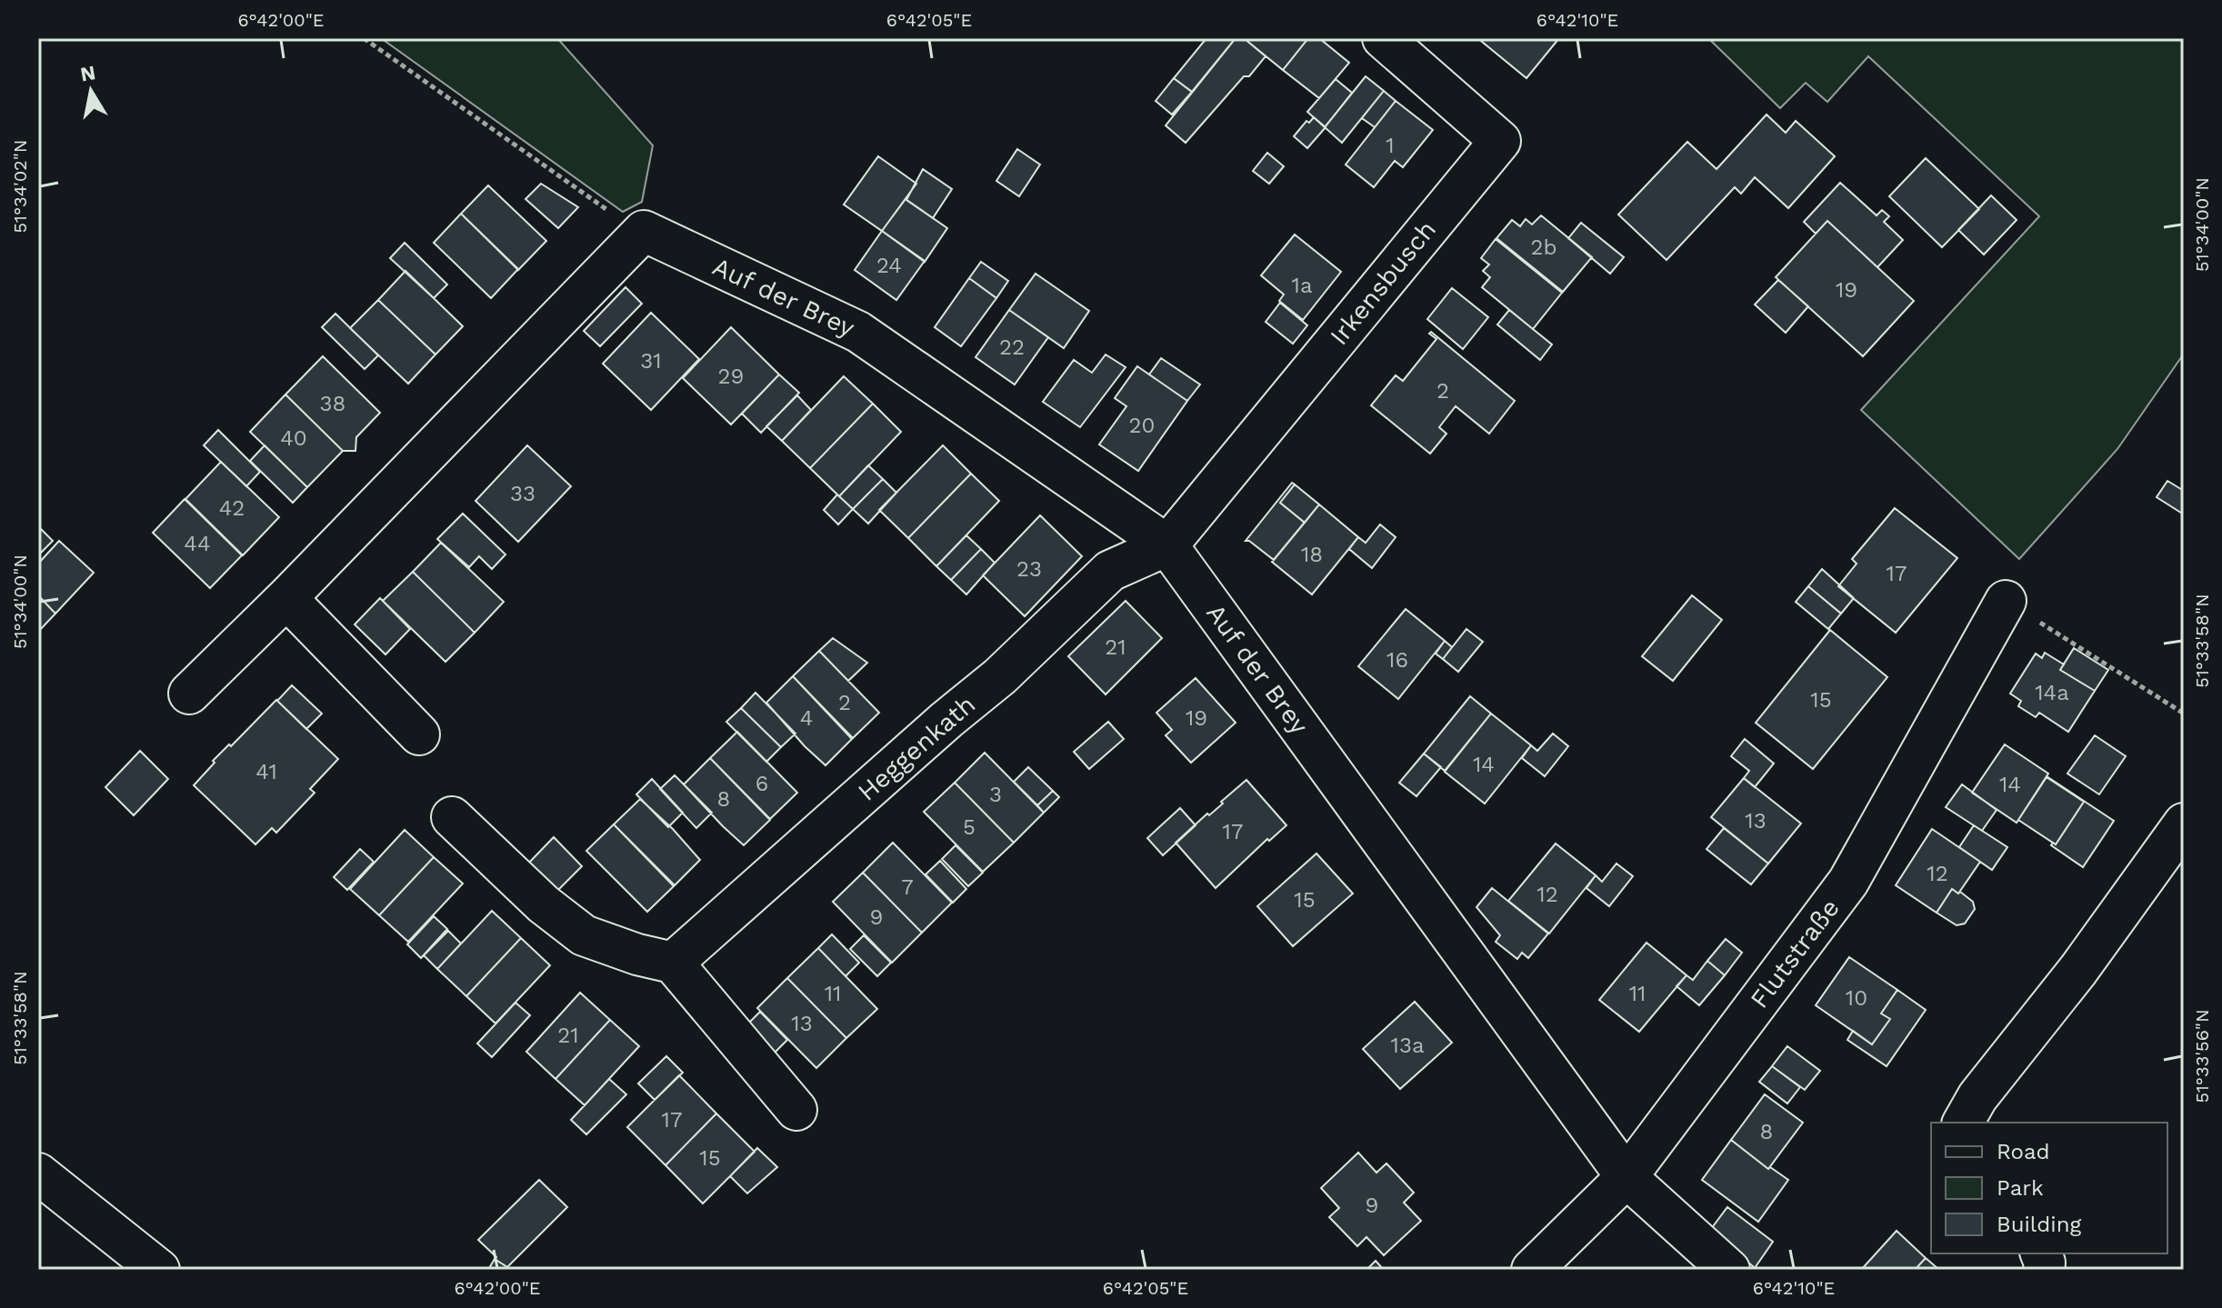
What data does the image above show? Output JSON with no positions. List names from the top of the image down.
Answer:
{
  "streets": {
    "street": [
      "Irkensbusch",
      "Auf der Brey",
      "Heggenkath",
      "Flutstraße"
    ]
  },
  "crossings": [
    ["Irkensbusch", "Auf der Brey"],
    ["Irkensbusch", "Heggenkath"],
    ["Auf der Brey", "Heggenkath"],
    ["Auf der Brey", "Flutstraße"]
  ],
  "house_numbers": [
    "1",
    "2b",
    "24",
    "1a",
    "19",
    "22",
    "31",
    "29",
    "2",
    "38",
    "20",
    "40",
    "33",
    "42",
    "44",
    "18",
    "23",
    "17",
    "21",
    "16",
    "14a",
    "15",
    "2",
    "4",
    "19",
    "14",
    "41",
    "6",
    "14",
    "3",
    "8",
    "13",
    "5",
    "17",
    "12",
    "7",
    "12",
    "15",
    "9",
    "11",
    "11",
    "10",
    "13",
    "21",
    "13a",
    "17",
    "8",
    "15",
    "9"
  ],
  "legend": ["Road", "Park", "Building"],
  "north": "top",
  "coordinates": [
    "6°42'00\"E",
    "6°42'05\"E",
    "6°42'10\"E",
    "51°34'02\"N",
    "51°34'00\"N",
    "51°33'58\"N",
    "51°33'56\"N"
  ]
}
